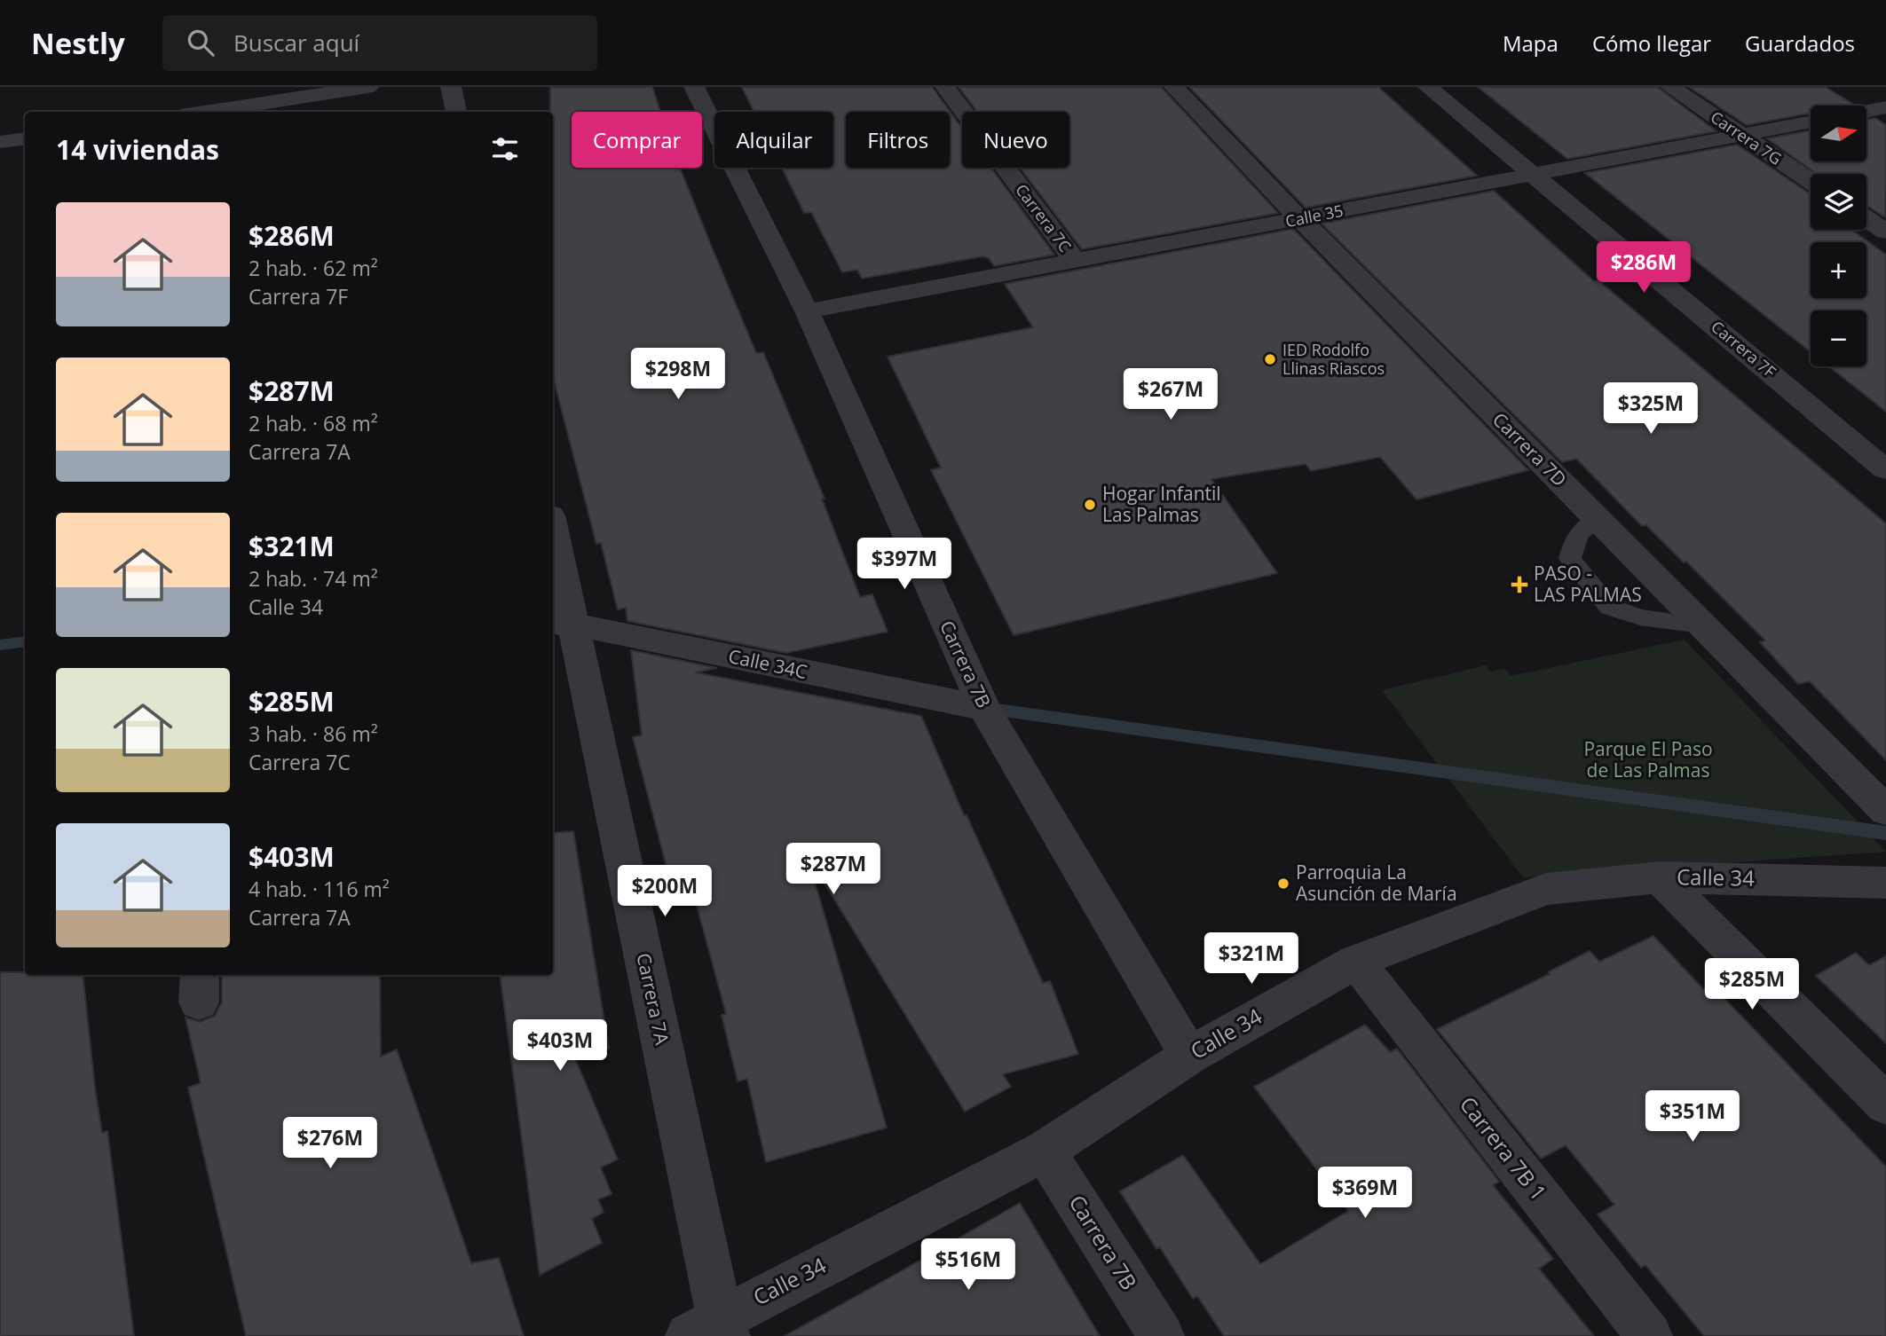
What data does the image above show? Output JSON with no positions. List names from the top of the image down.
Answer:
{
  "streets": {
    "street": [
      "Carrera 7G",
      "Calle 35",
      "Carrera 7C",
      "Carrera 7F",
      "Carrera 7D",
      "Calle 34C",
      "Carrera 7B",
      "Calle 34",
      "Carrera 7A",
      "Carrera 7B 1"
    ]
  },
  "crossings": [
    ["Carrera 7G", "Calle 35"],
    ["Calle 35", "Carrera 7C"],
    ["Calle 35", "Carrera 7F"],
    ["Calle 35", "Carrera 7D"],
    ["Calle 35", "Carrera 7B"],
    ["Calle 34C", "Carrera 7B"],
    ["Calle 34C", "Carrera 7A"],
    ["Carrera 7B", "Calle 34"],
    ["Calle 34", "Carrera 7A"],
    ["Calle 34", "Carrera 7B 1"]
  ],
  "parks": ["Parque El Paso de Las Palmas"],
  "places": {
    "other": ["IED Rodolfo Llinas Riascos", "Hogar Infantil Las Palmas", "Parroquia La Asunción de María"],
    "health": ["PASO - LAS PALMAS"]
  },
  "north": "right",
  "page": {
    "header": "Nestly",
    "search": "Buscar aquí",
    "nav": ["Mapa", "Cómo llegar", "Guardados"],
    "map_buttons": ["+", "−"],
    "chip": [
      "Comprar",
      "Alquilar",
      "Filtros",
      "Nuevo"
    ],
    "heading": "14 viviendas",
    "list": [
      {
        "name": "$286M",
        "note": "2 hab. · 62 m² · Carrera 7F"
      },
      {
        "name": "$287M",
        "note": "2 hab. · 68 m² · Carrera 7A"
      },
      {
        "name": "$321M",
        "note": "2 hab. · 74 m² · Calle 34"
      },
      {
        "name": "$285M",
        "note": "3 hab. · 86 m² · Carrera 7C"
      },
      {
        "name": "$403M",
        "note": "4 hab. · 116 m² · Carrera 7A"
      }
    ],
    "price": [
      "$286M",
      "$298M",
      "$267M",
      "$325M",
      "$397M",
      "$287M",
      "$200M",
      "$321M",
      "$285M",
      "$403M",
      "$351M",
      "$276M",
      "$369M",
      "$516M"
    ]
  }
}
